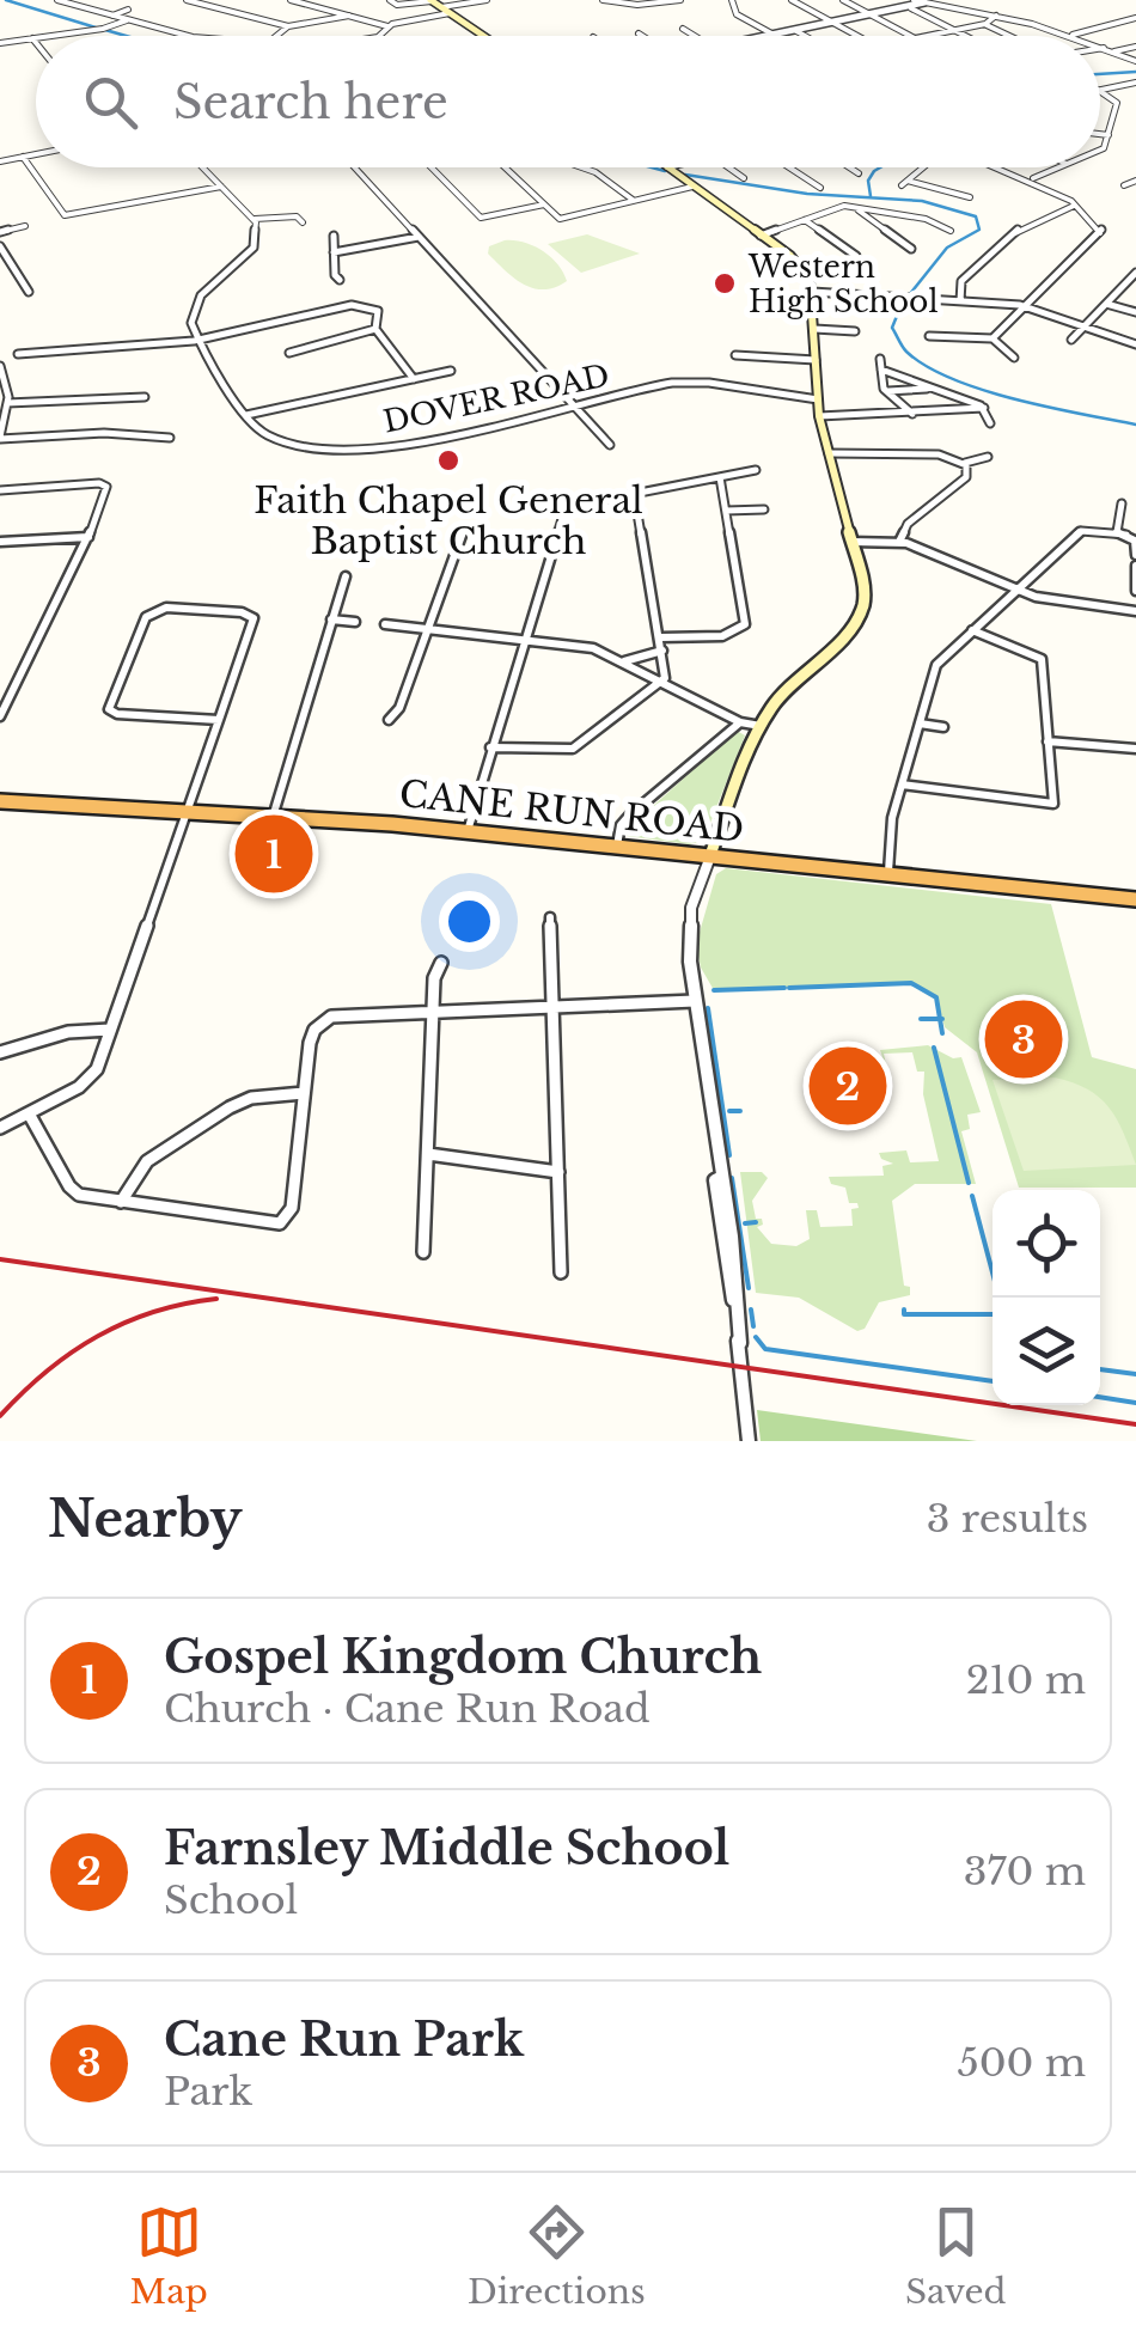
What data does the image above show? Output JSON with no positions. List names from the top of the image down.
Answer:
{
  "streets": {
    "highway": ["CANE RUN ROAD"],
    "street": ["DOVER ROAD"]
  },
  "places": ["Western High School", "Faith Chapel General Baptist Church"],
  "page": {
    "search": "Search here",
    "pins": ["1", "3", "2"],
    "heading": ["Nearby", "3 results"],
    "list": [
      {
        "mark": "1",
        "name": "Gospel Kingdom Church",
        "note": "Church · Cane Run Road",
        "value": "210 m"
      },
      {
        "mark": "2",
        "name": "Farnsley Middle School",
        "note": "School",
        "value": "370 m"
      },
      {
        "mark": "3",
        "name": "Cane Run Park",
        "note": "Park",
        "value": "500 m"
      }
    ],
    "nav": ["Map", "Directions", "Saved"]
  }
}
